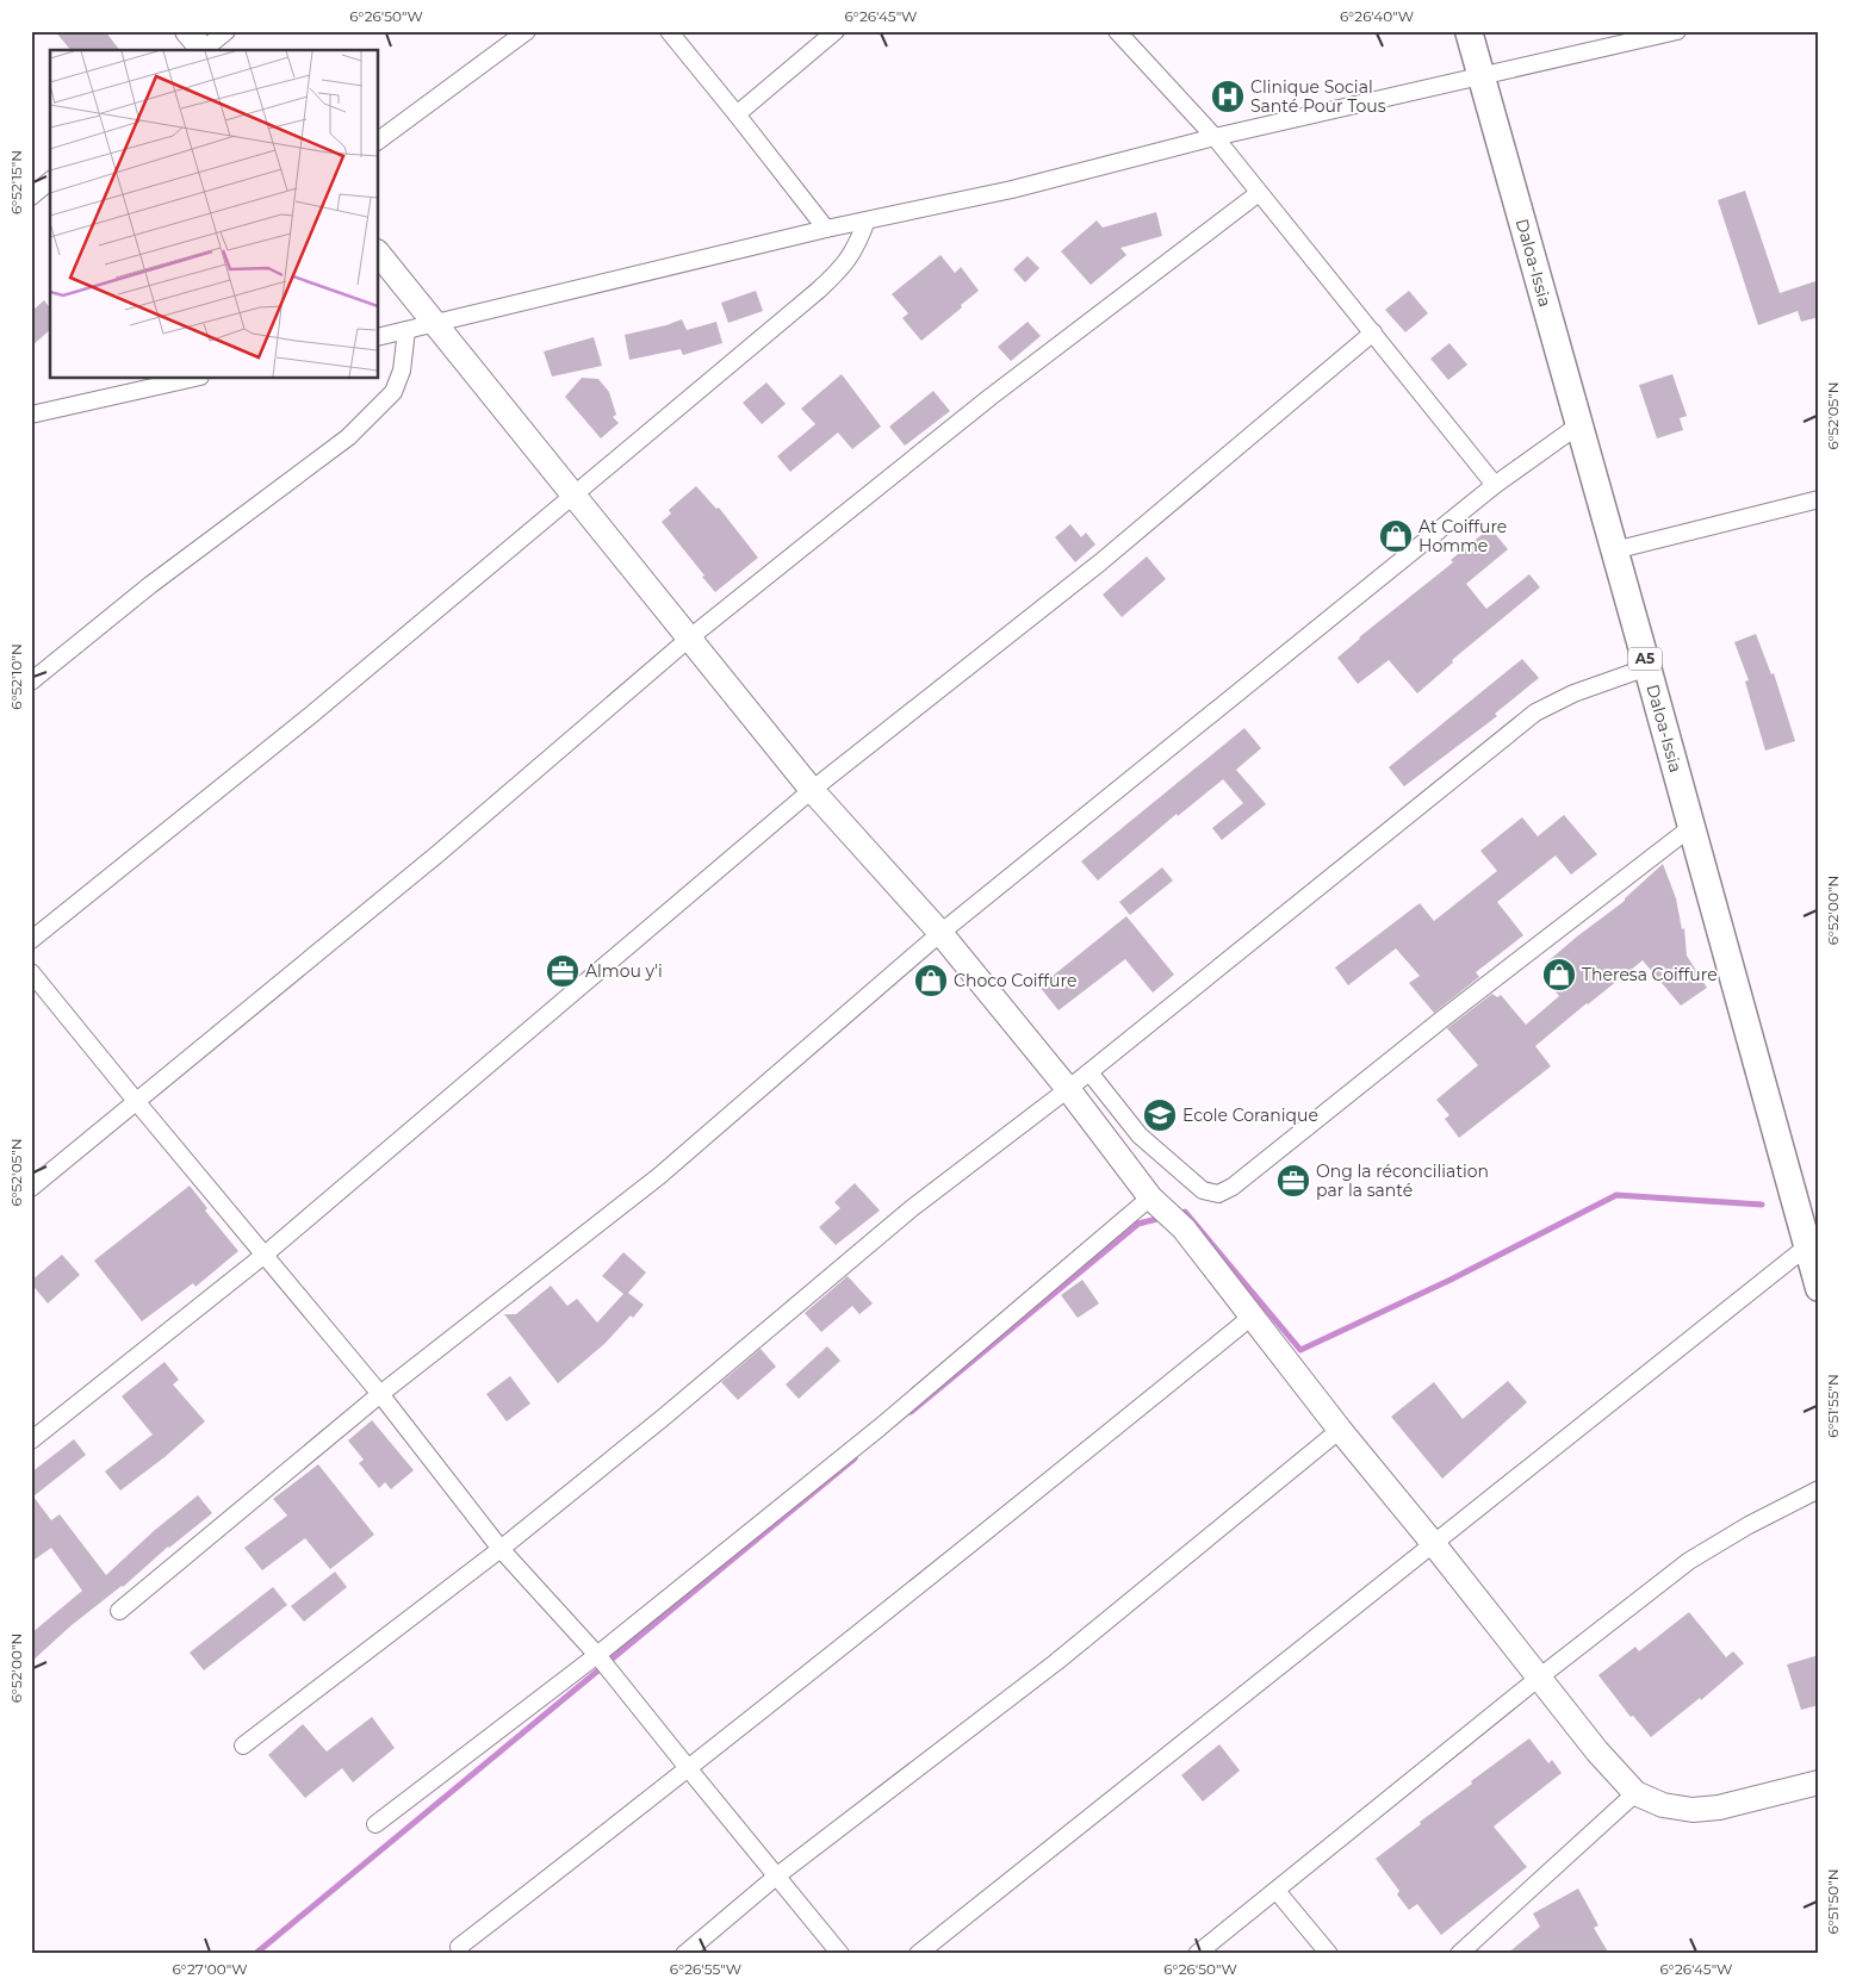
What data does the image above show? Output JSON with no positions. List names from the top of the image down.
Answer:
{
  "streets": {
    "main road": ["Daloa-Issia", "A5"]
  },
  "places": {
    "hospital": ["Clinique Social Santé Pour Tous"],
    "shop": ["At Coiffure Homme", "Theresa Coiffure", "Choco Coiffure"],
    "office": ["Almou y'i", "Ong la réconciliation par la santé"],
    "school or university": ["Ecole Coranique"]
  },
  "coordinates": [
    "6°26'50\"W",
    "6°26'45\"W",
    "6°26'40\"W",
    "6°52'15\"N",
    "6°52'05\"N",
    "6°52'10\"N",
    "6°52'00\"N",
    "6°51'55\"N",
    "6°51'50\"N",
    "6°27'00\"W",
    "6°26'55\"W"
  ]
}
